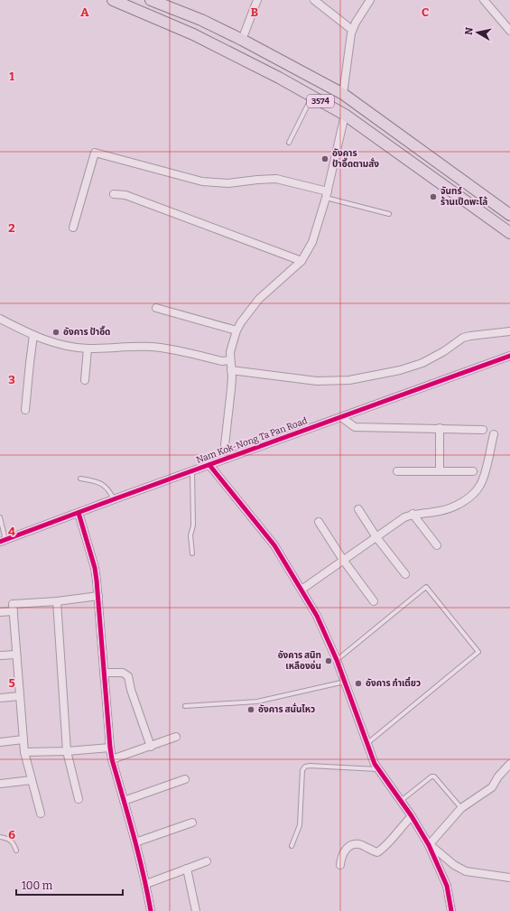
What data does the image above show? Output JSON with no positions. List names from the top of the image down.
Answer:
{
  "streets": {
    "main road": ["3574"],
    "street": ["Nam Kok-Nong Ta Pan Road"]
  },
  "places": [
    "อังคาร ป้าอี๊ดตามสั่ง",
    "จันทร์ ร้านเป็ดพะโล้",
    "อังคาร ป้าอี๊ด",
    "อังคาร สนิท เหลืองอ่น",
    "อังคาร ก๋าเตี๋ยว",
    "อังคาร สนั่นไหว"
  ],
  "scale_bar": "100 m",
  "north": "left",
  "grid": {
    "columns": ["A", "B", "C"],
    "rows": [
      "1",
      "2",
      "3",
      "4",
      "5",
      "6"
    ]
  }
}
